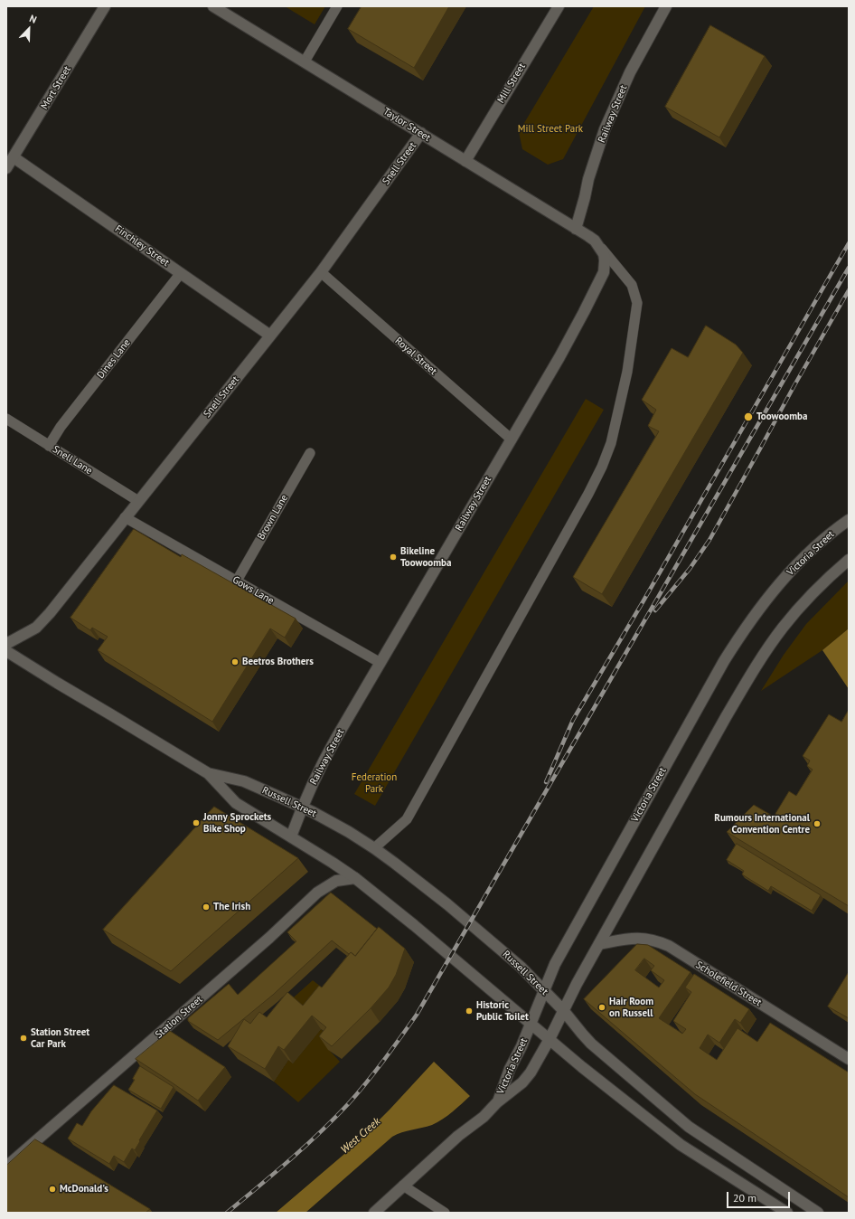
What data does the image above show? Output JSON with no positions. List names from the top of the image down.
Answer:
{
  "streets": {
    "street": [
      "Mill Street",
      "Mort Street",
      "Railway Street",
      "Taylor Street",
      "Snell Street",
      "Finchley Street",
      "Victoria Street",
      "Russell Street",
      "Scholefield Street",
      "Station Street"
    ],
    "lane": [
      "Royal Street",
      "Dines Lane",
      "Snell Lane",
      "Brown Lane",
      "Gows Lane"
    ]
  },
  "crossings": [
    ["Mill Street", "Taylor Street"],
    ["Mort Street", "Finchley Street"],
    ["Railway Street", "Taylor Street"],
    ["Railway Street", "Royal Street"],
    ["Railway Street", "Gows Lane"],
    ["Railway Street", "Russell Street"],
    ["Taylor Street", "Snell Street"],
    ["Snell Street", "Finchley Street"],
    ["Snell Street", "Royal Street"],
    ["Snell Street", "Snell Lane"],
    ["Snell Street", "Gows Lane"],
    ["Finchley Street", "Dines Lane"],
    ["Dines Lane", "Snell Lane"],
    ["Brown Lane", "Gows Lane"],
    ["Victoria Street", "Russell Street"],
    ["Victoria Street", "Scholefield Street"],
    ["Russell Street", "Station Street"]
  ],
  "water": ["West Creek"],
  "parks": ["Mill Street Park", "Federation Park"],
  "places": [
    "Toowoomba",
    "Bikeline Toowoomba",
    "Beetros Brothers",
    "Jonny Sprockets Bike Shop",
    "Rumours International Convention Centre",
    "The Irish",
    "Hair Room on Russell",
    "Historic Public Toilet",
    "Station Street Car Park",
    "McDonald's"
  ],
  "scale_bar": "20 m",
  "north": "top right"
}
